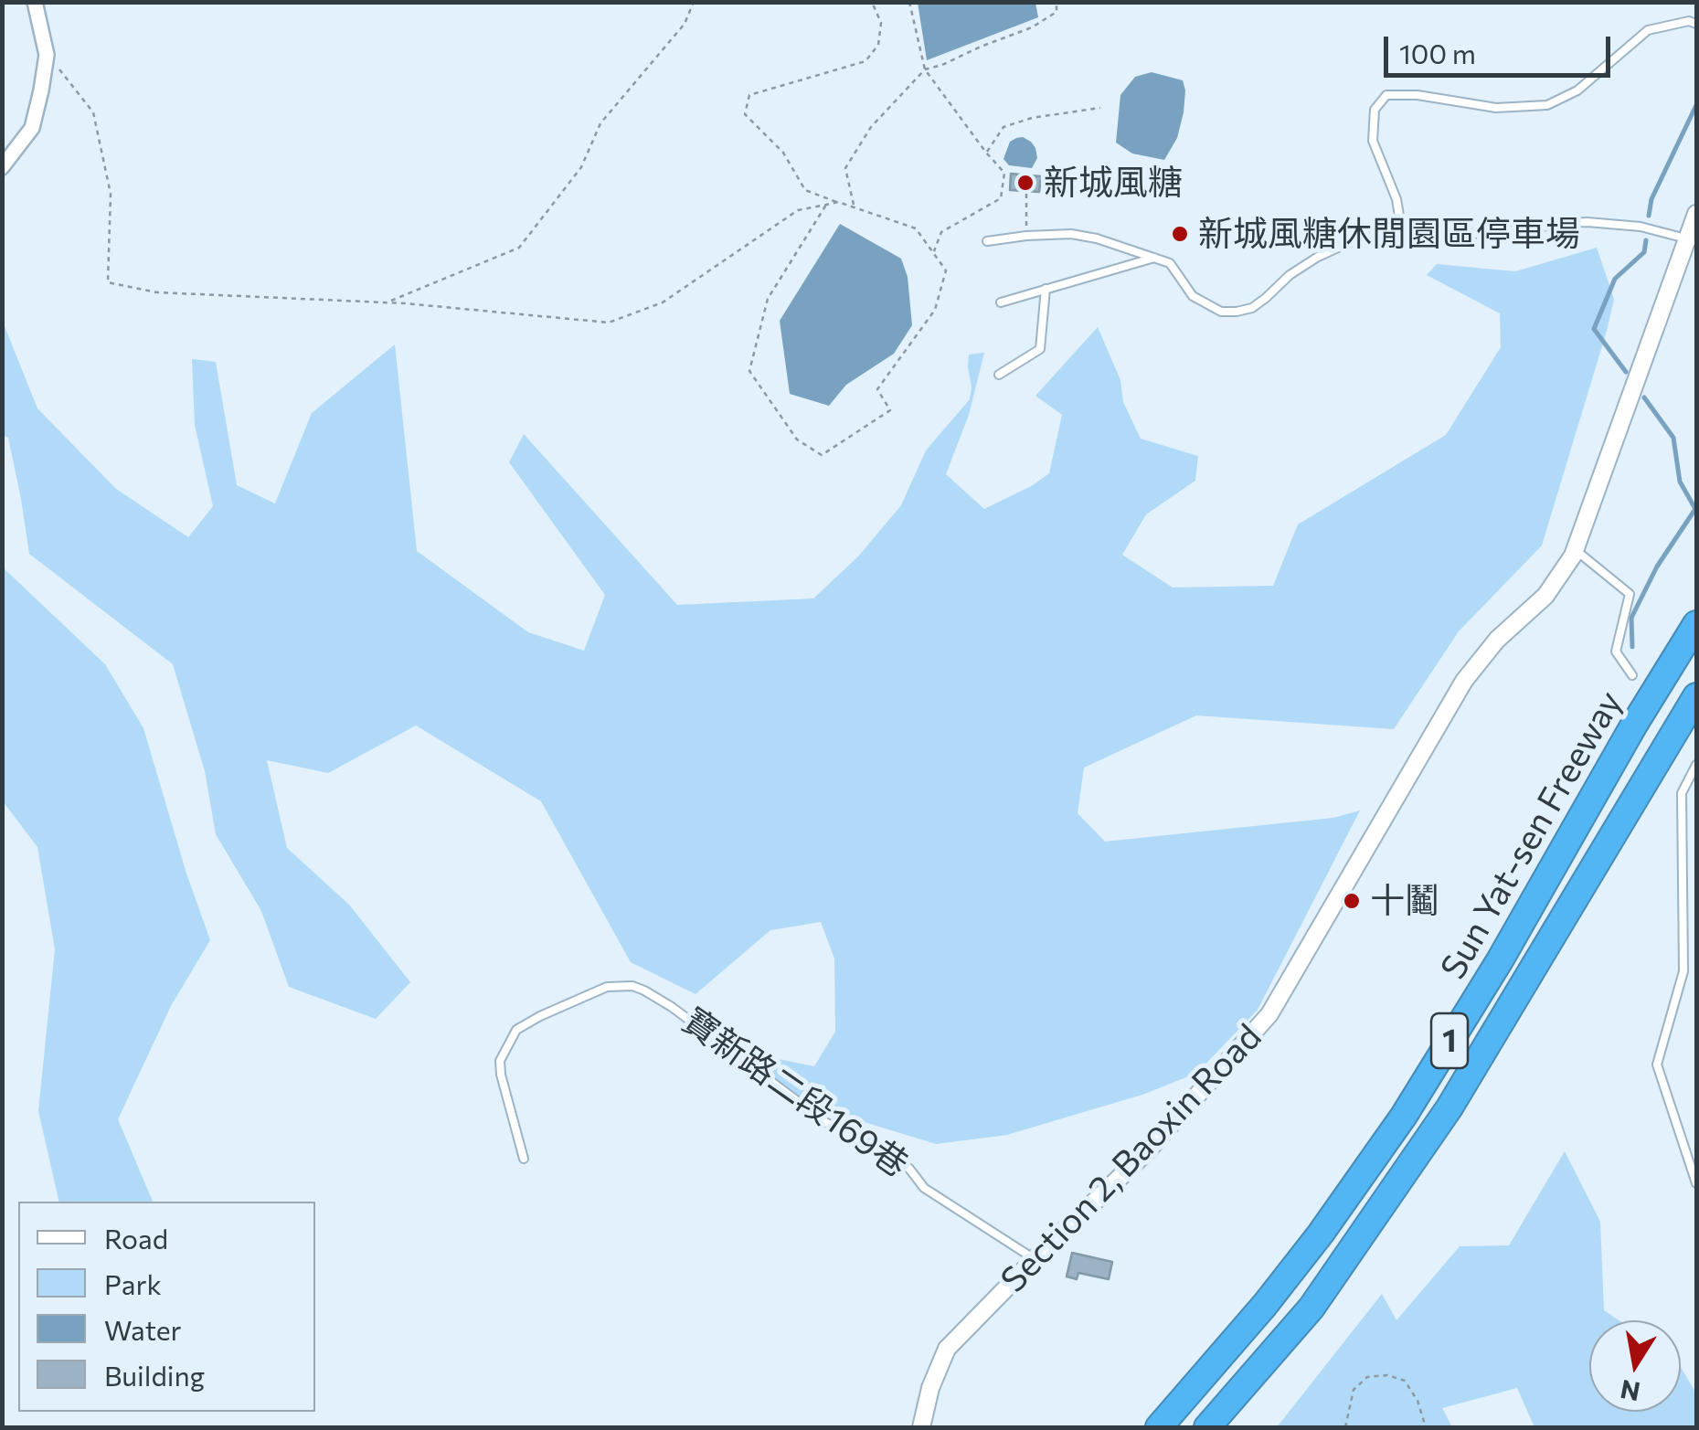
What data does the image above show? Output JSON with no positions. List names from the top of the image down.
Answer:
{
  "streets": {
    "highway": ["Sun Yat-sen Freeway", "1"],
    "street": ["Section 2, Baoxin Road"],
    "lane": ["寶新路二段169巷"]
  },
  "crossings": [
    ["寶新路二段169巷", "Section 2, Baoxin Road"]
  ],
  "places": ["新城風糖", "新城風糖休閒園區停車場", "十鬮"],
  "legend": [
    "Road",
    "Park",
    "Water",
    "Building"
  ],
  "scale_bar": "100 m",
  "north": "bottom"
}
